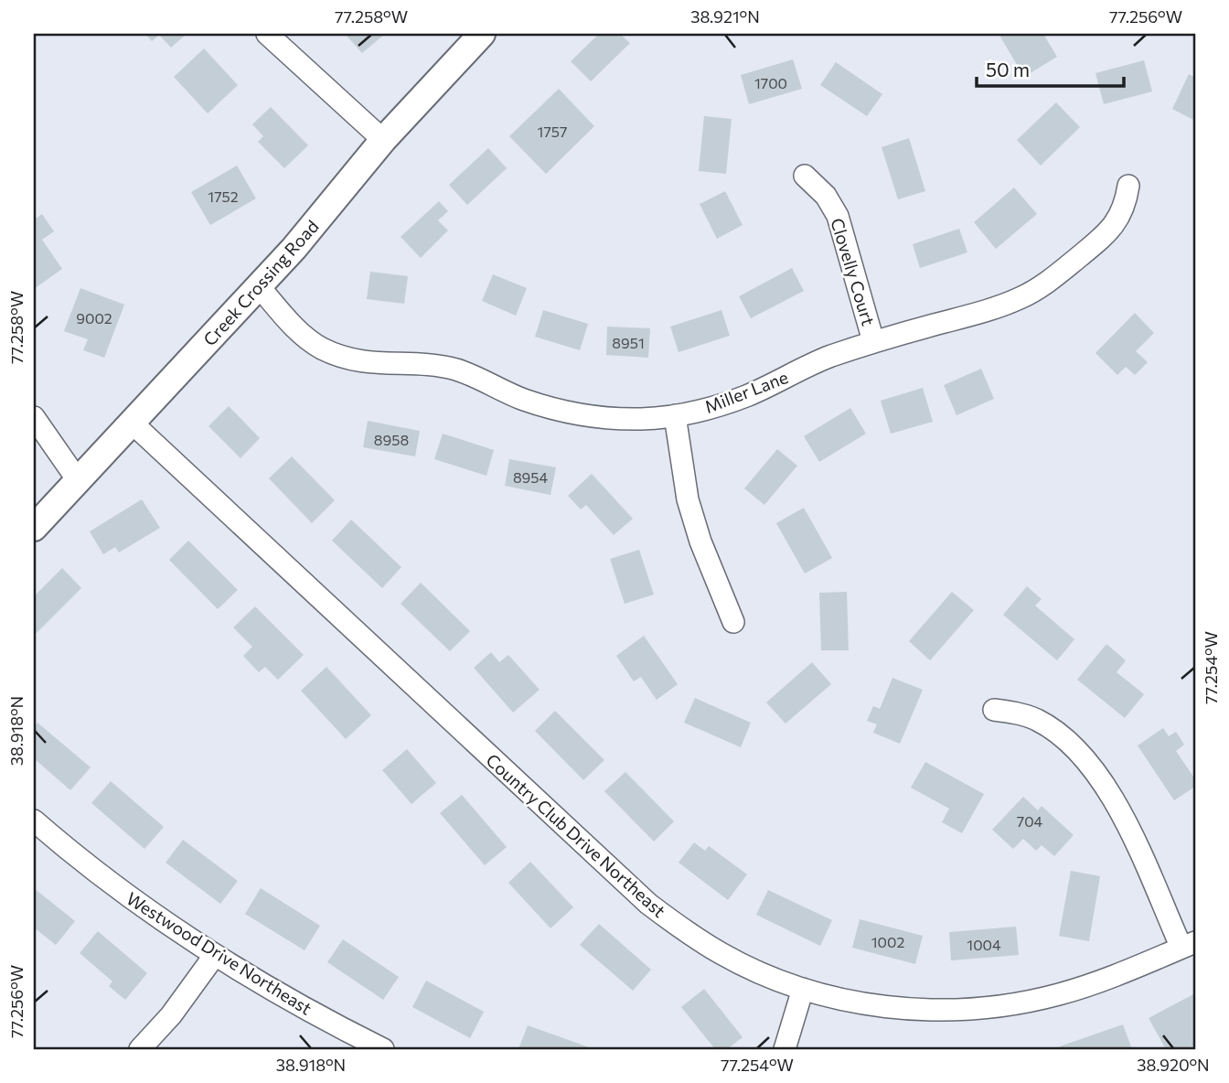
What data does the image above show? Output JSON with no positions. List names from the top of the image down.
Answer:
{
  "streets": {
    "street": [
      "Clovelly Court",
      "Creek Crossing Road",
      "Miller Lane",
      "Country Club Drive Northeast",
      "Westwood Drive Northeast"
    ]
  },
  "crossings": [
    ["Clovelly Court", "Miller Lane"],
    ["Creek Crossing Road", "Miller Lane"],
    ["Creek Crossing Road", "Country Club Drive Northeast"]
  ],
  "house_numbers": [
    "1700",
    "1757",
    "1752",
    "9002",
    "8951",
    "8958",
    "8954",
    "704",
    "1002",
    "1004"
  ],
  "scale_bar": "50 m",
  "coordinates": [
    "77.258°W",
    "38.921°N",
    "77.256°W",
    "77.254°W",
    "38.918°N",
    "38.920°N"
  ]
}
